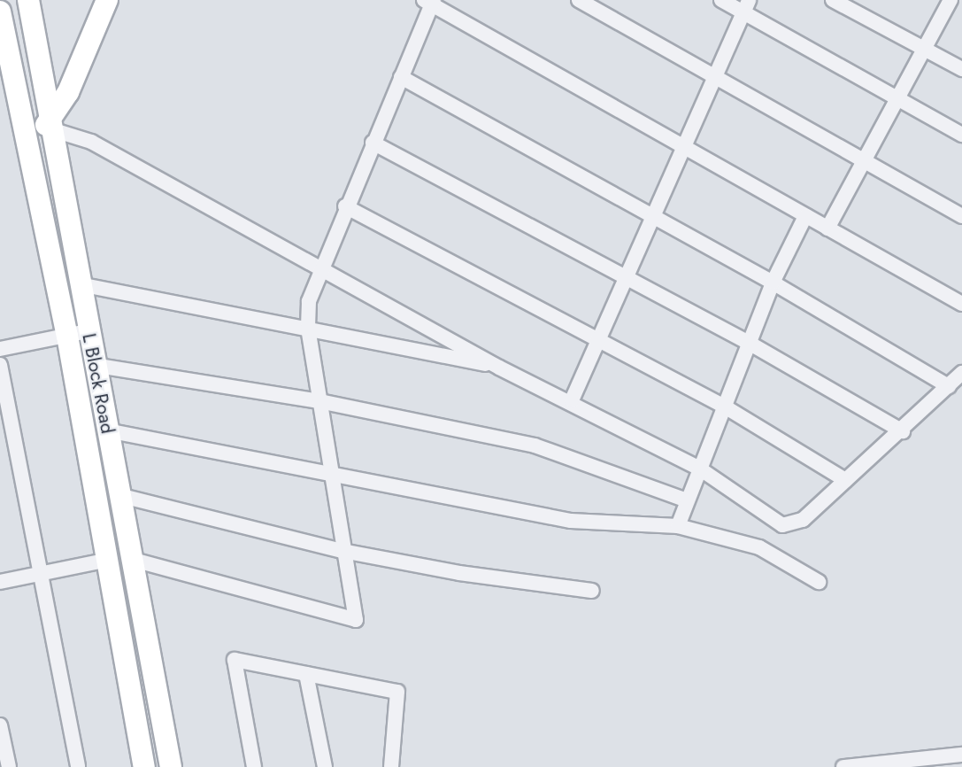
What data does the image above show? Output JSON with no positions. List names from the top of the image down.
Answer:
{
  "streets": {
    "main road": ["L Block Road"]
  }
}
